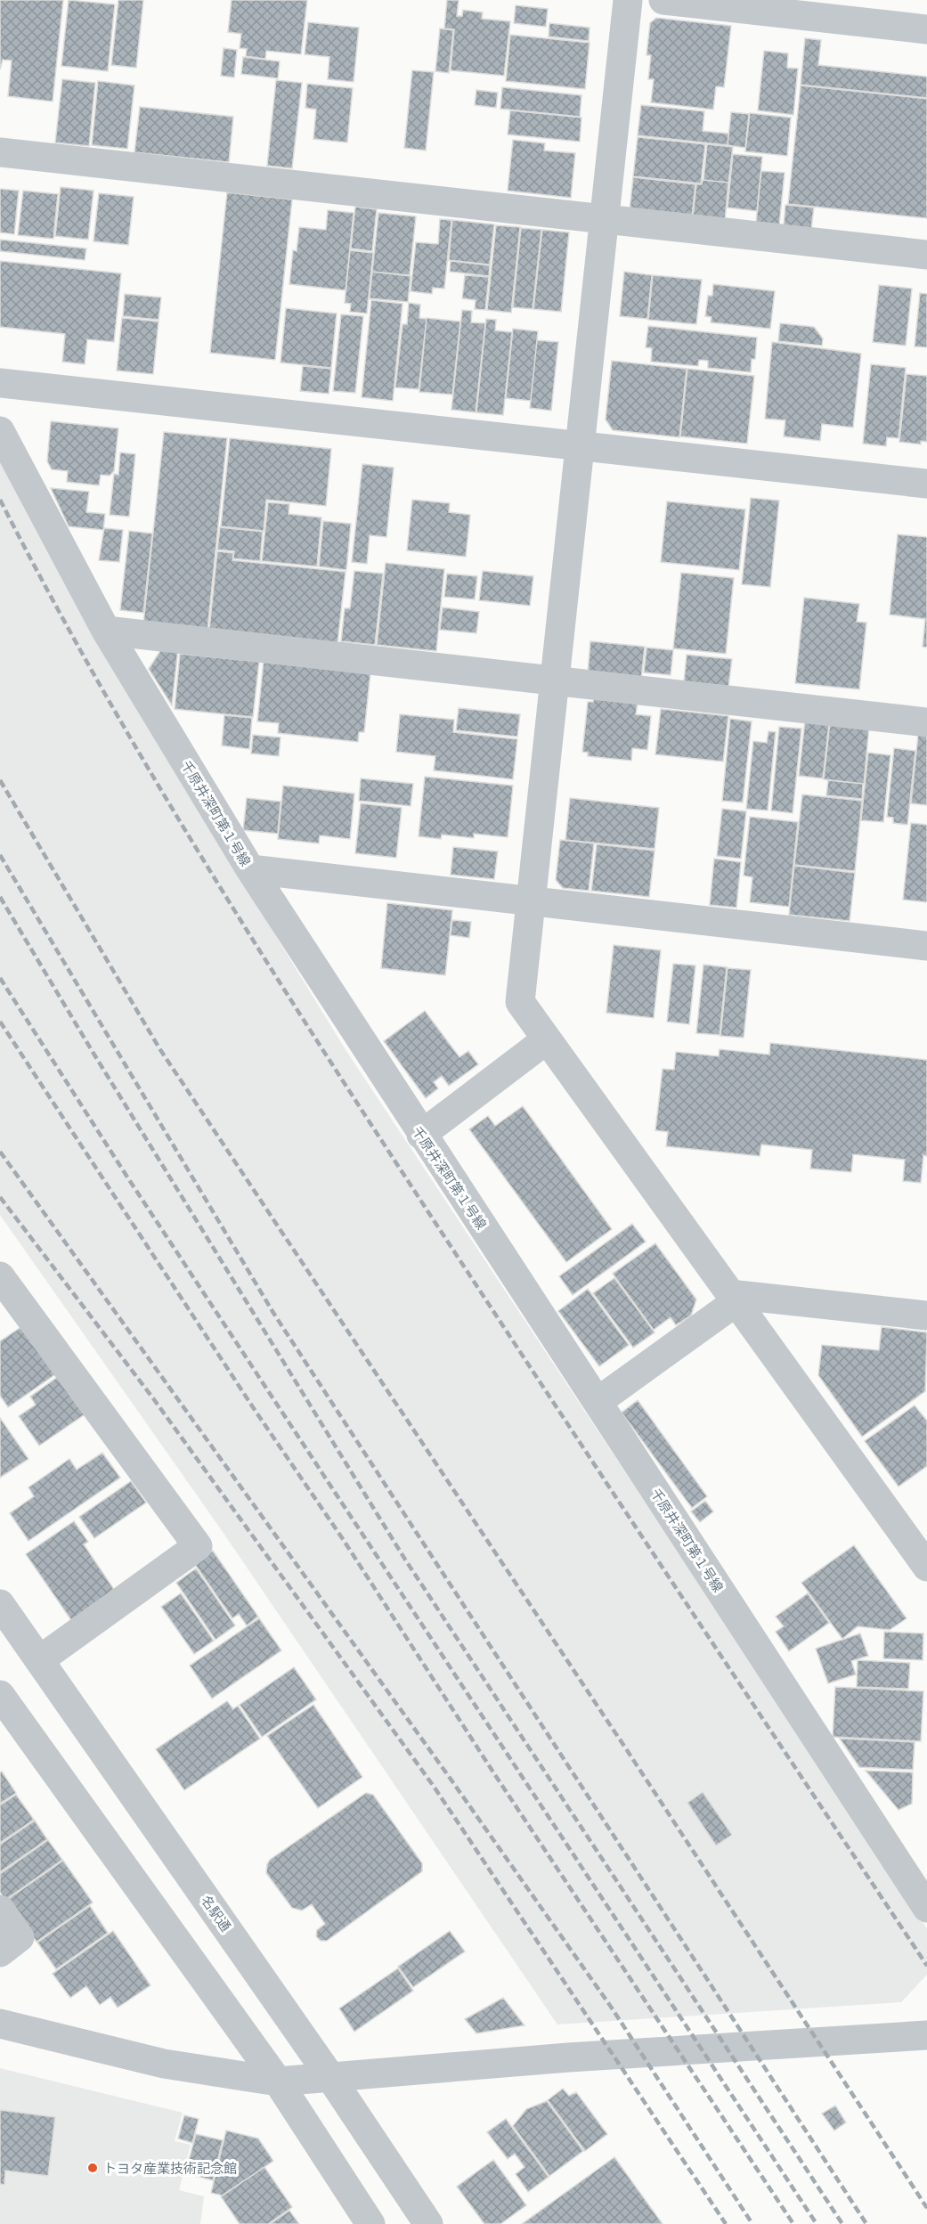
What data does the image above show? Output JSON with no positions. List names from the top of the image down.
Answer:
{
  "streets": {
    "street": ["千原井深町第１号線", "名駅通"]
  },
  "places": ["トヨタ産業技術記念館"]
}
